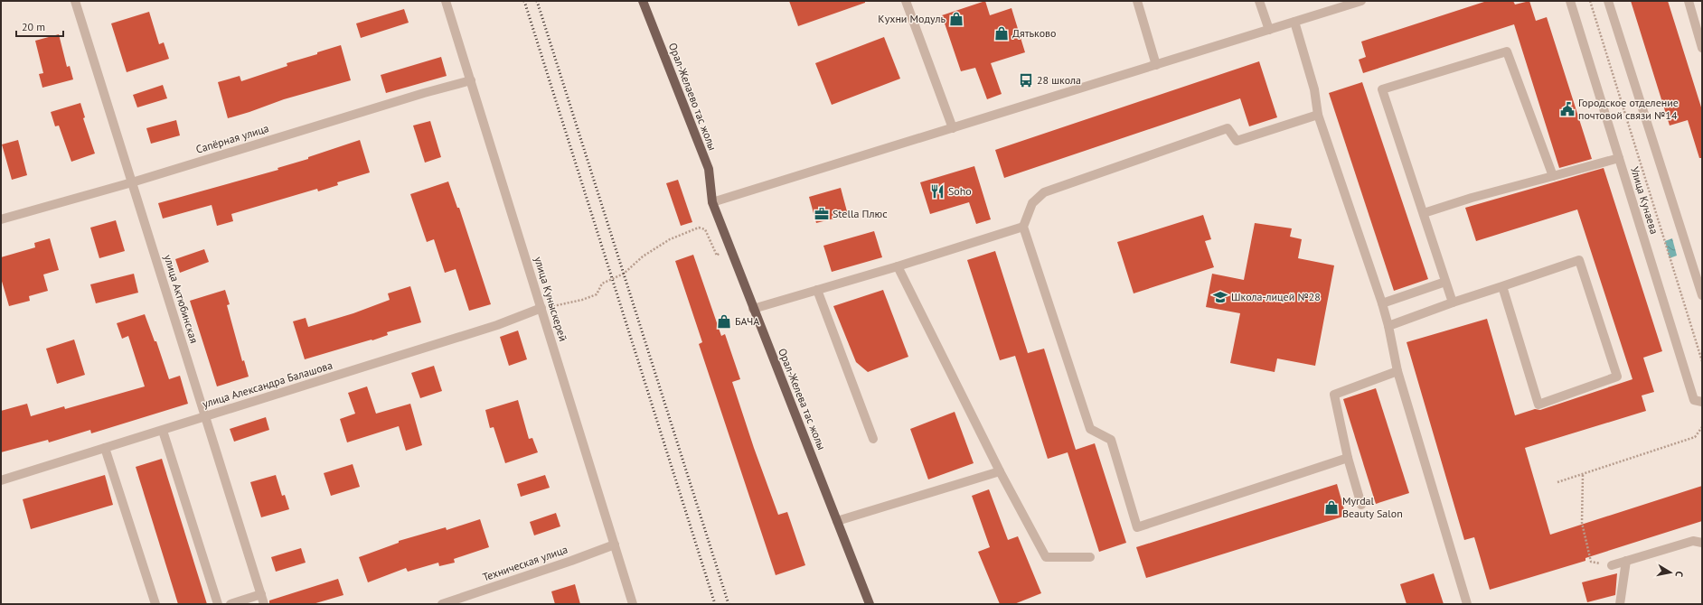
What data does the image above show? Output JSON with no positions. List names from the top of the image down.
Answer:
{
  "streets": {
    "main road": ["Орал-Желаево тас жолы", "Орал-Желева тас жолы"],
    "street": [
      "Сапёрная улица",
      "Улица Кунаева",
      "улица Актюбинская",
      "улица Куныскерей",
      "улица Александра Балашова",
      "Техническая улица"
    ]
  },
  "crossings": [
    ["Орал-Желаево тас жолы", "Орал-Желева тас жолы"],
    ["Сапёрная улица", "улица Актюбинская"],
    ["Сапёрная улица", "улица Куныскерей"],
    ["улица Актюбинская", "улица Александра Балашова"],
    ["улица Куныскерей", "улица Александра Балашова"],
    ["улица Куныскерей", "Техническая улица"]
  ],
  "places": {
    "shop": [
      "Кухни Модуль",
      "Дятьково",
      "БАЧА",
      "Myrdal Beauty Salon"
    ],
    "bus stop": ["28 школа"],
    "public building": ["Городское отделение почтовой связи №14"],
    "restaurant": ["Soho"],
    "office": ["Stella Плюс"],
    "school or university": ["Школа-лицей №28"]
  },
  "scale_bar": "20 m",
  "north": "right"
}
